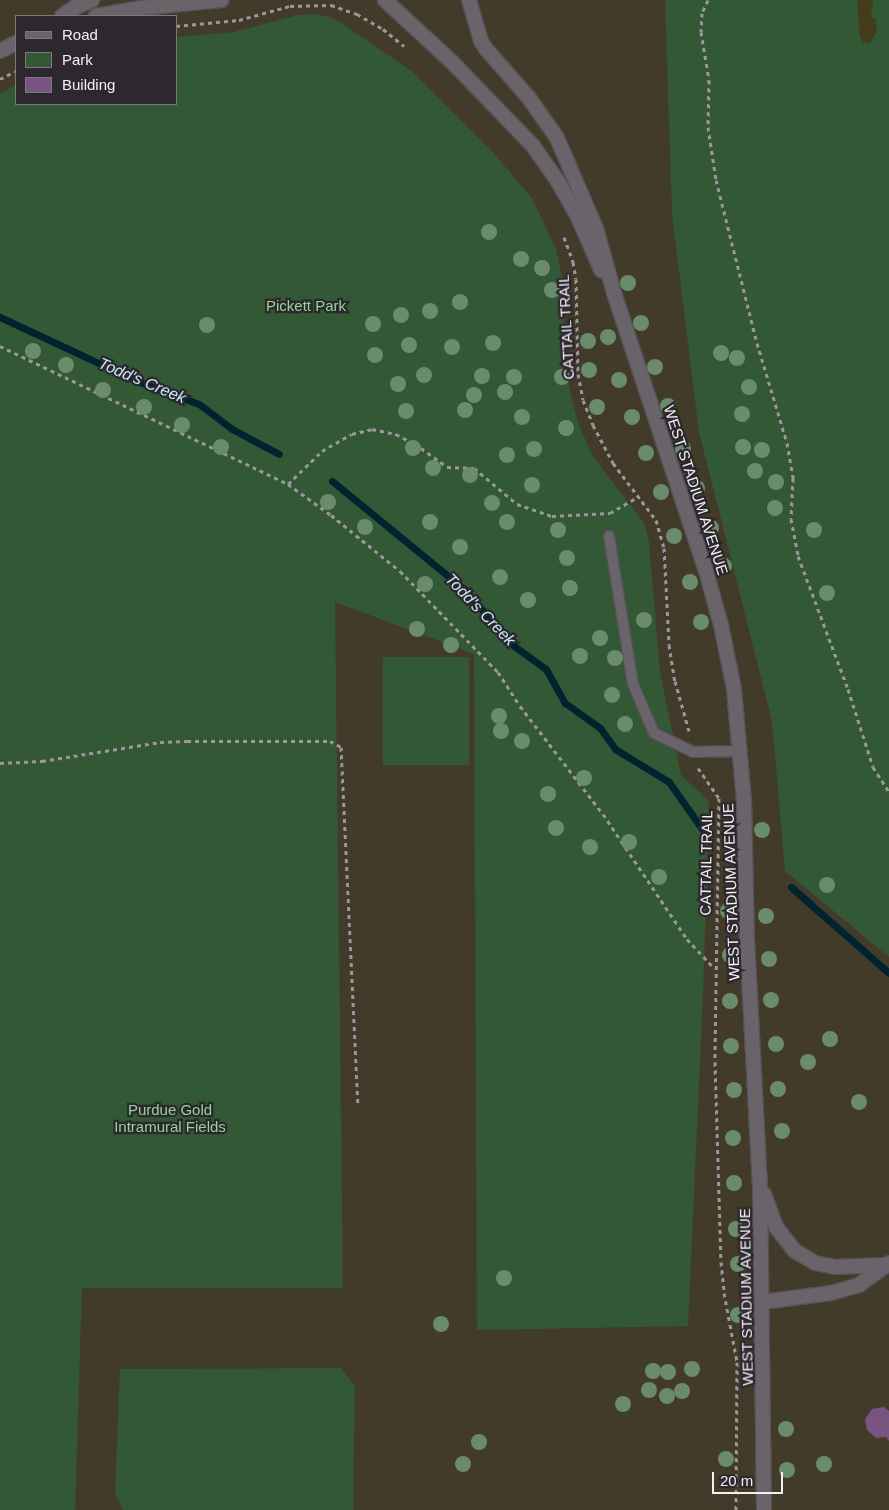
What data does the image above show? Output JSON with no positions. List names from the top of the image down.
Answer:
{
  "streets": {
    "street": ["WEST STADIUM AVENUE"],
    "path": ["CATTAIL TRAIL"]
  },
  "water": ["Todd's Creek"],
  "parks": ["Pickett Park", "Purdue Gold Intramural Fields"],
  "legend": ["Road", "Park", "Building"],
  "scale_bar": "20 m"
}
